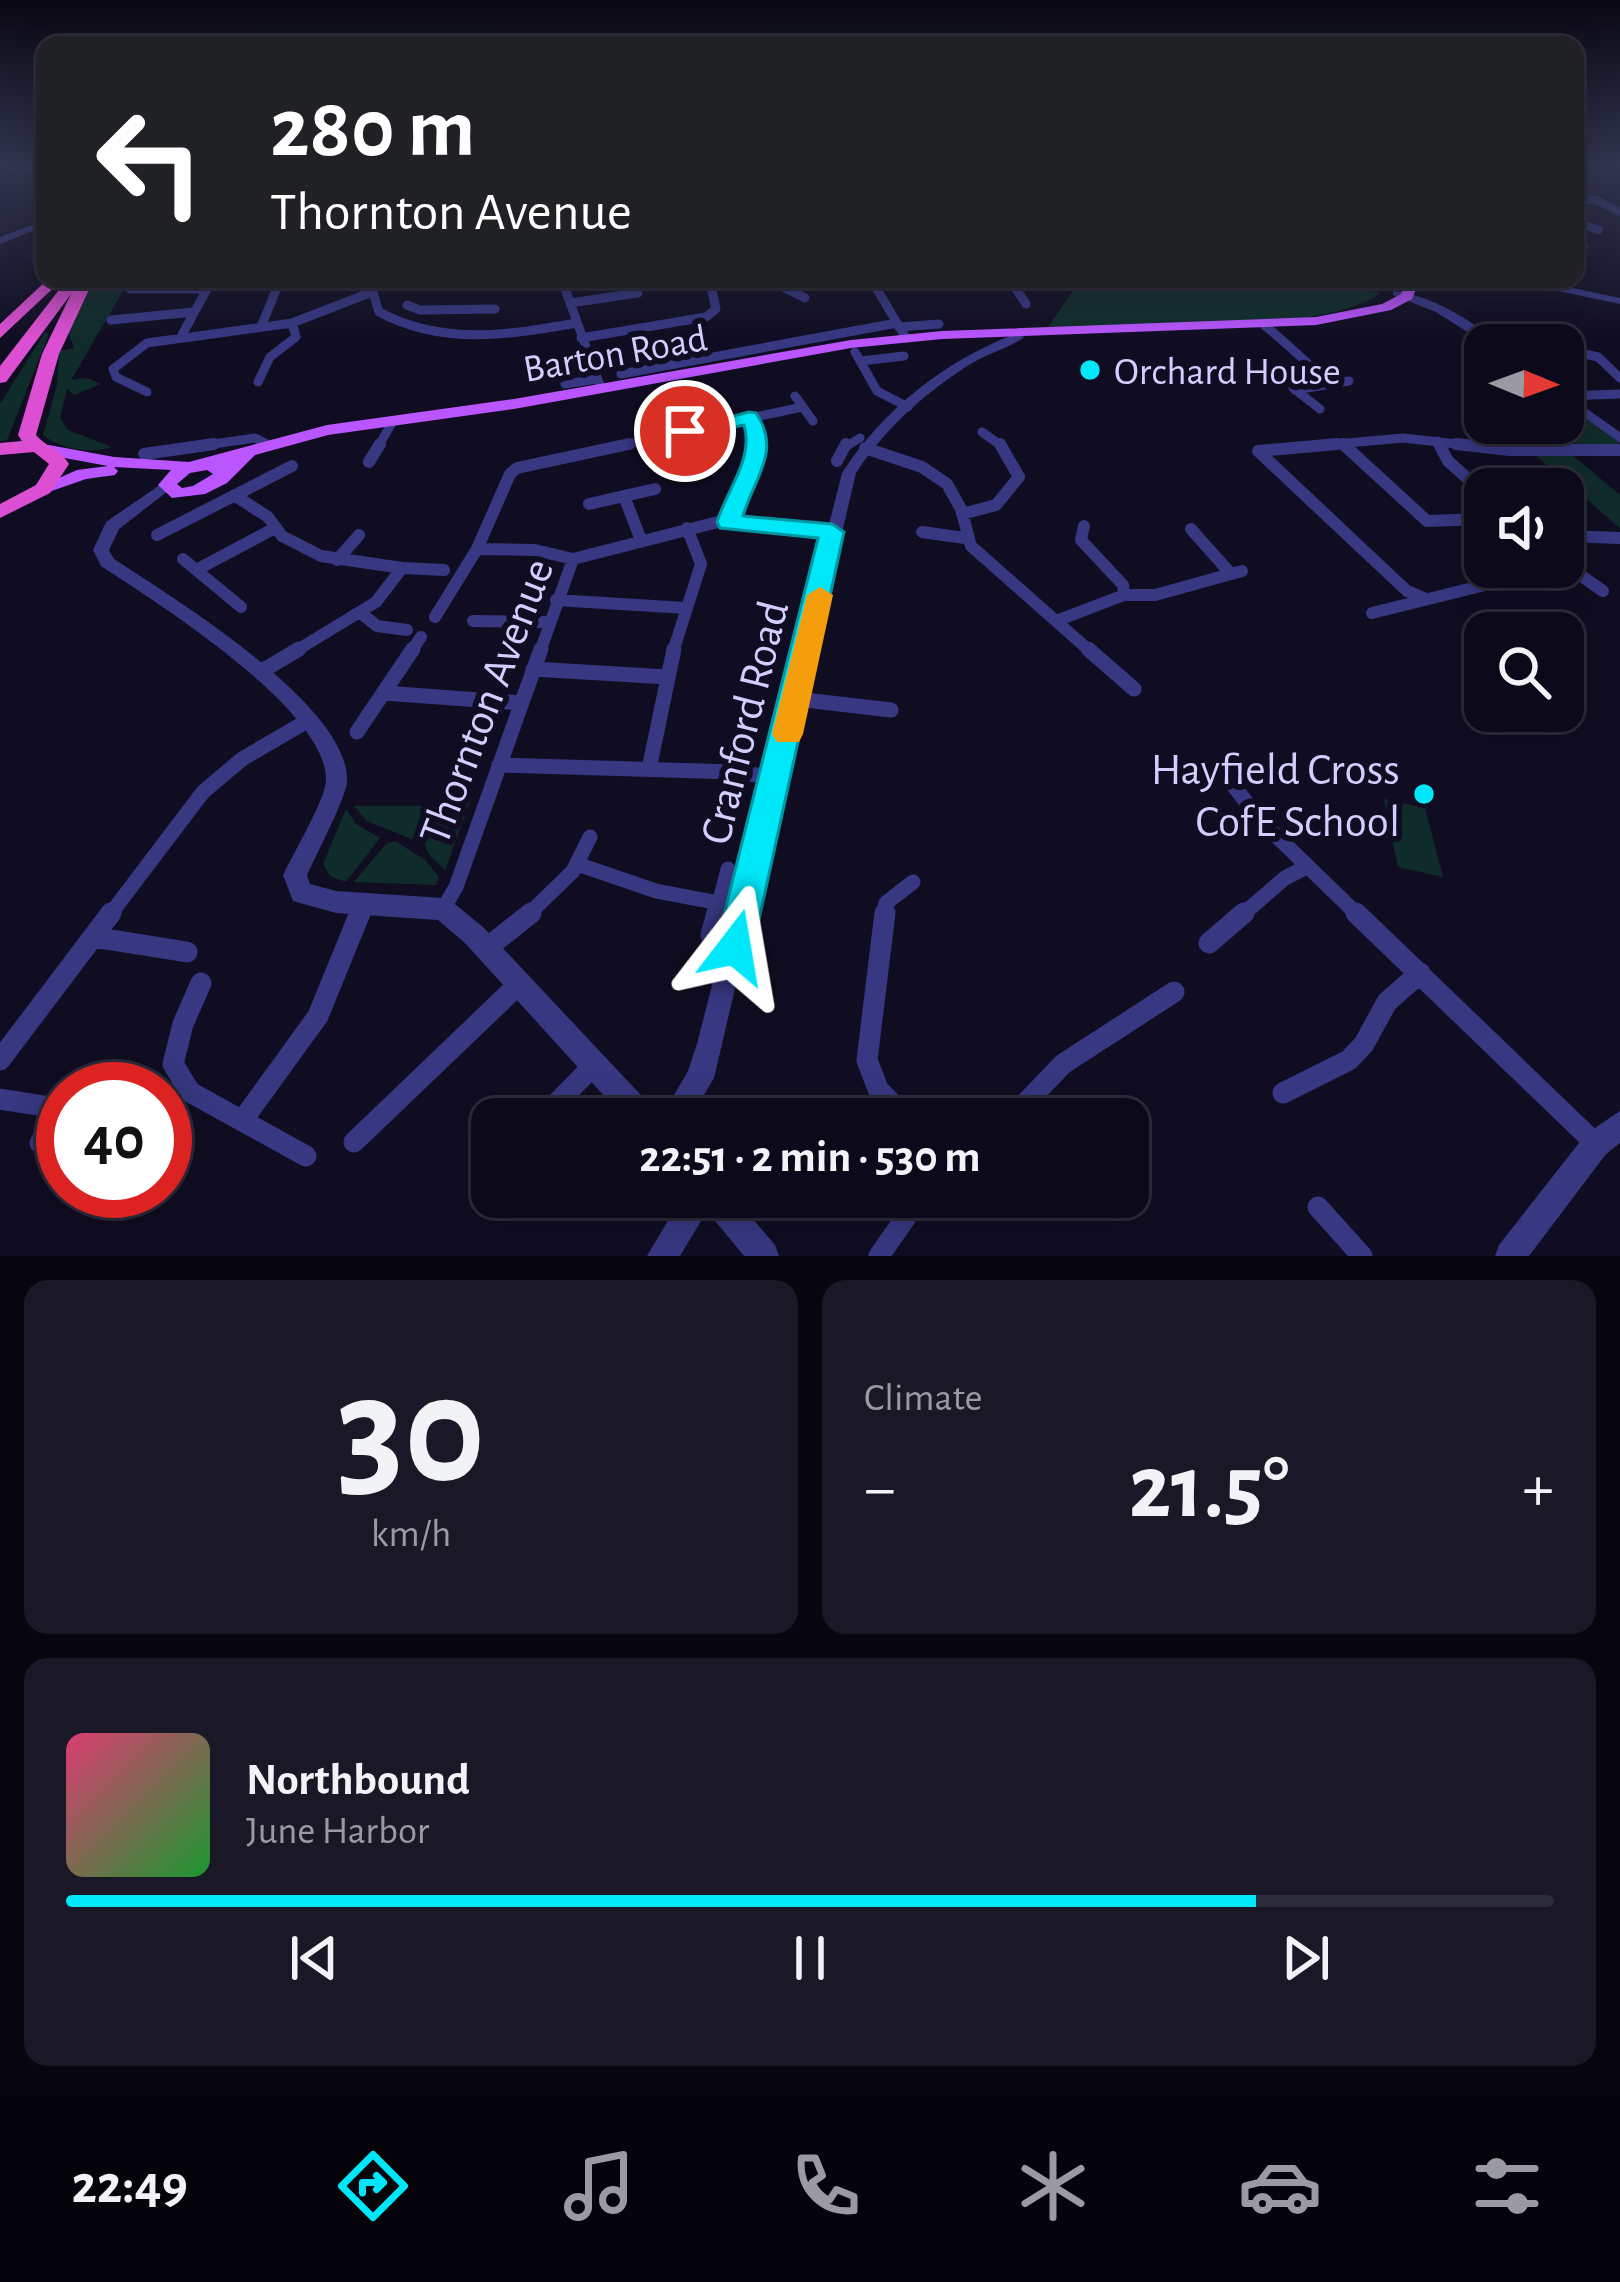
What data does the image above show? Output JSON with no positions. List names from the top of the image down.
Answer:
{
  "streets": {
    "main road": ["Barton Road"],
    "street": ["Thornton Avenue", "Cranford Road"]
  },
  "crossings": [
    ["Barton Road", "Cranford Road"],
    ["Thornton Avenue", "Cranford Road"]
  ],
  "places": ["Orchard House", "Hayfield Cross CofE School"],
  "north": "right",
  "page": {
    "turn": ["280 m", "Thornton Avenue"],
    "limit": "40",
    "trip": "22:51 · 2 min · 530 m",
    "tile": [
      ["30", "km/h"],
      "Climate"
    ],
    "heat": ["−", "21.5°", "+"],
    "song": ["Northbound", "June Harbor"],
    "tabs": "22:49"
  }
}
